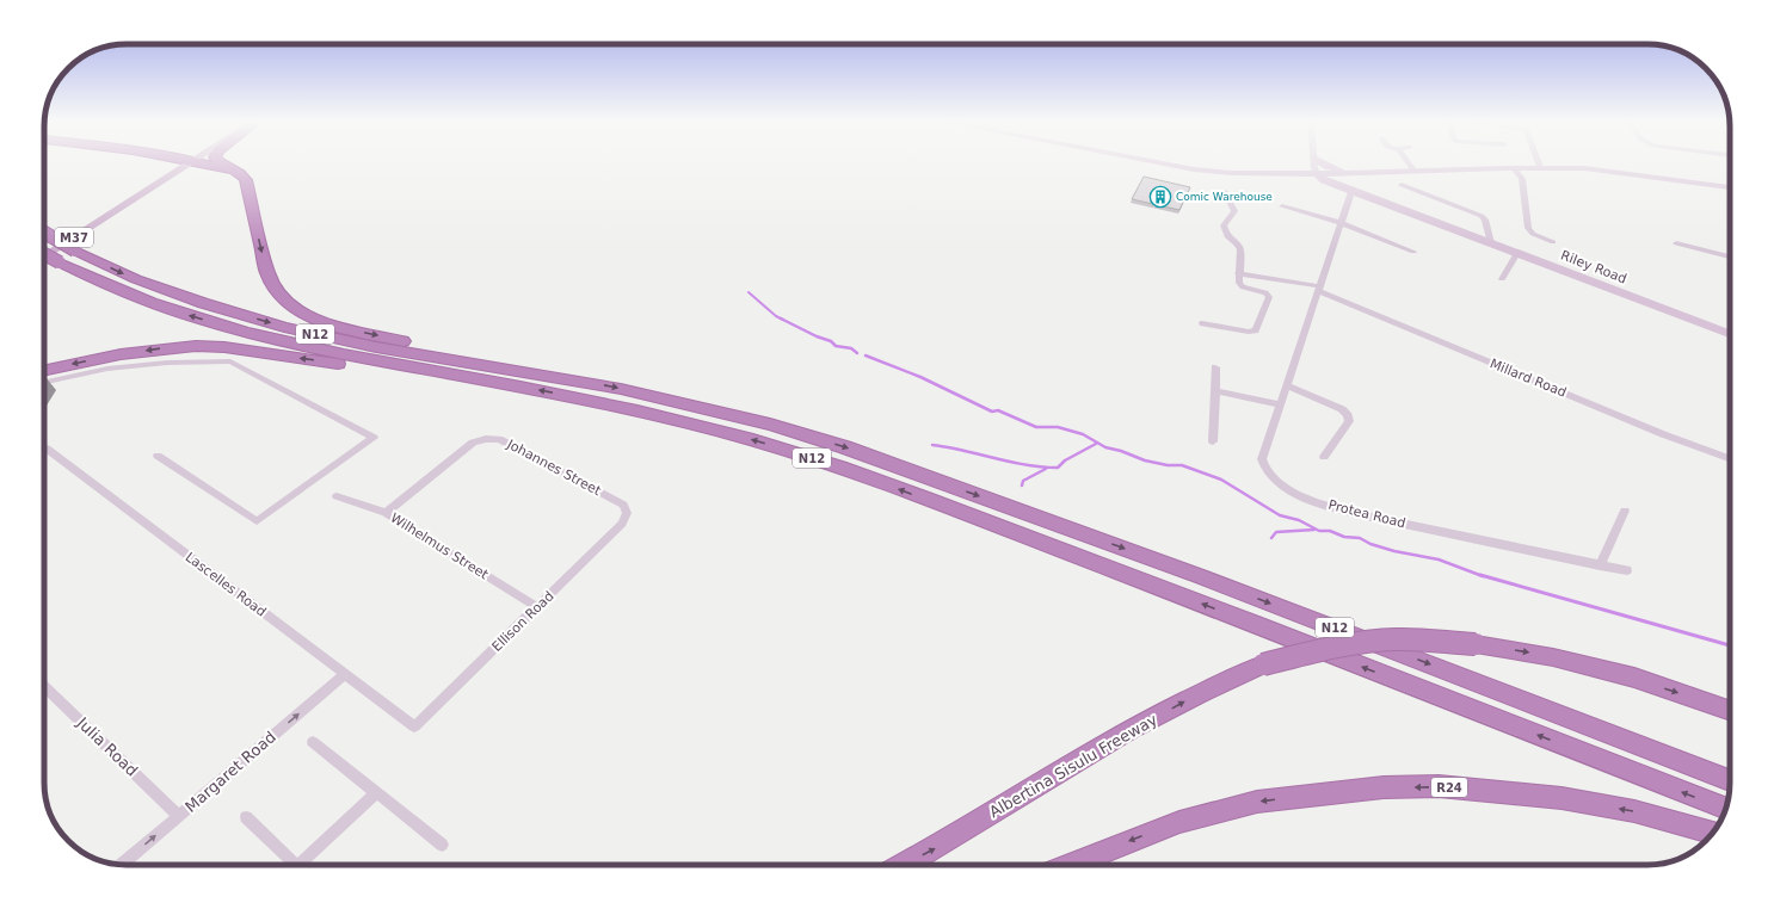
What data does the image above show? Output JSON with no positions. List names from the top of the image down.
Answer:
{
  "streets": {
    "highway": ["N12", "Albertina Sisulu Freeway", "R24"],
    "main road": ["M37", "Riley Road"],
    "street": [
      "Millard Road",
      "Johannes Street",
      "Protea Road",
      "Wilhelmus Street",
      "Lascelles Road",
      "Ellison Road",
      "Julia Road",
      "Margaret Road"
    ]
  },
  "crossings": [
    ["Riley Road", "Protea Road"],
    ["Millard Road", "Protea Road"],
    ["Johannes Street", "Wilhelmus Street"],
    ["Johannes Street", "Ellison Road"],
    ["Wilhelmus Street", "Ellison Road"],
    ["Lascelles Road", "Ellison Road"],
    ["Lascelles Road", "Margaret Road"],
    ["Julia Road", "Margaret Road"]
  ],
  "one_way": ["Margaret Road"],
  "places": {
    "building": ["Comic Warehouse"]
  }
}
